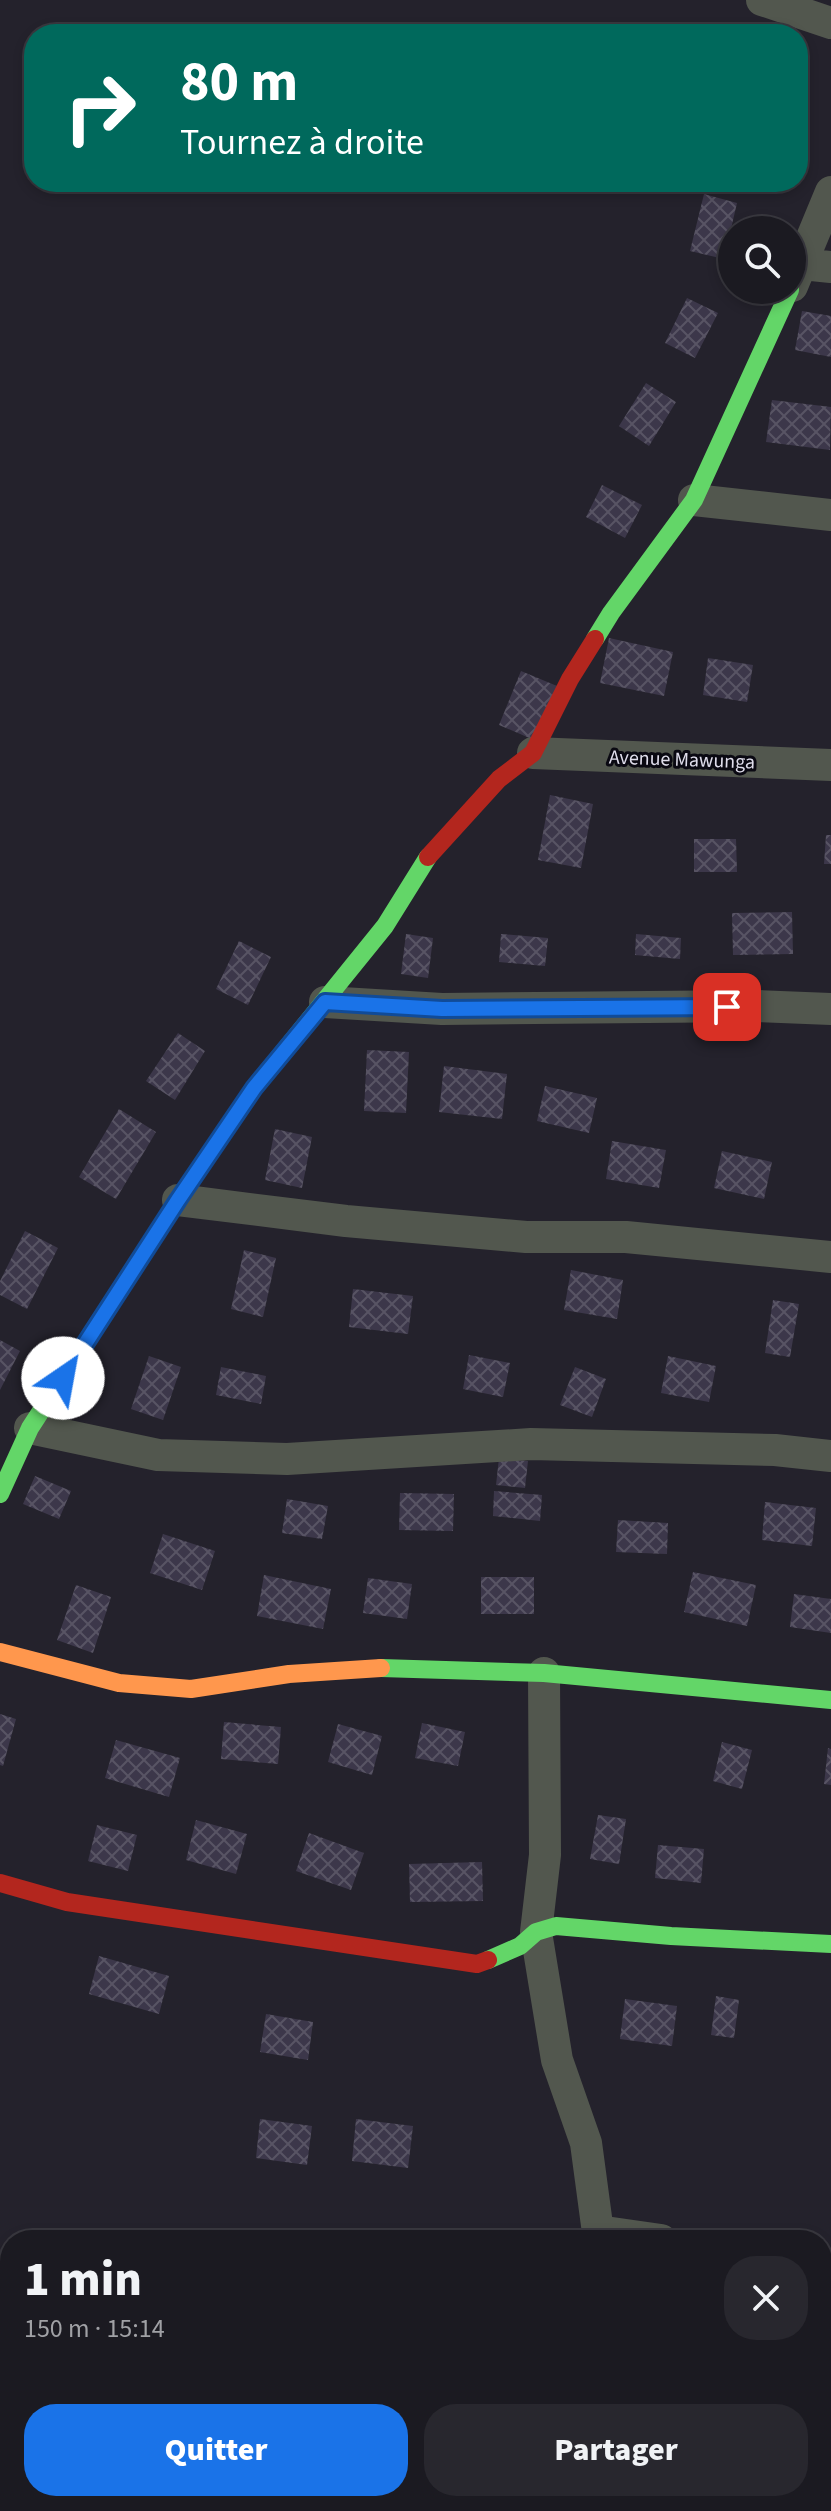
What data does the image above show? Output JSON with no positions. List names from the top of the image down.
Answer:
{
  "streets": {
    "street": ["Avenue Mawunga"]
  },
  "page": {
    "turn": ["80 m", "Tournez à droite"],
    "heading": ["1 min", "150 m · 15:14"],
    "buttons": ["Quitter", "Partager"]
  }
}
